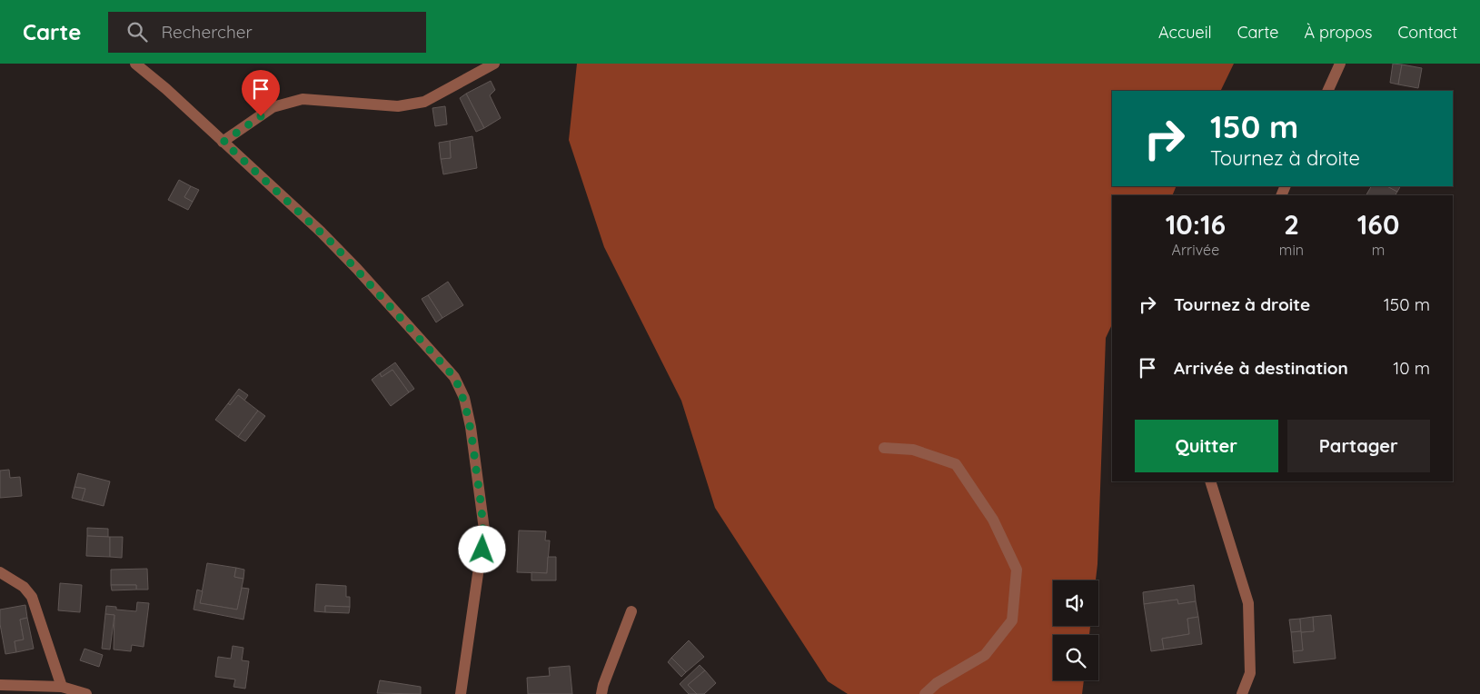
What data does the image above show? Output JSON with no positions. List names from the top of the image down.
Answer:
{
  "page": {
    "header": "Carte",
    "search": "Rechercher",
    "nav": [
      "Accueil",
      "Carte",
      "À propos",
      "Contact"
    ],
    "turn": ["150 m", "Tournez à droite"],
    "eta": [
      "10:16",
      "Arrivée",
      "2",
      "min",
      "160",
      "m"
    ],
    "list": [
      {
        "name": "Tournez à droite",
        "value": "150 m"
      },
      {
        "name": "Arrivée à destination",
        "value": "10 m"
      }
    ],
    "buttons": ["Quitter", "Partager"]
  }
}
